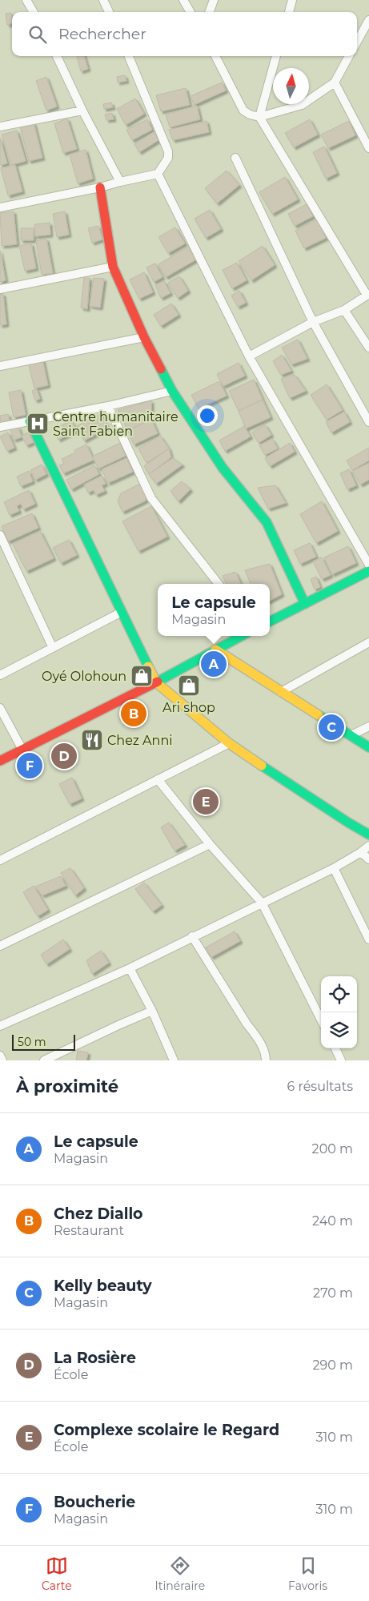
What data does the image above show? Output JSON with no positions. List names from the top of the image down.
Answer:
{
  "places": {
    "hospital": ["Centre humanitaire Saint Fabien"],
    "shop": ["Oyé Olohoun", "Ari shop"],
    "restaurant": ["Chez Anni"]
  },
  "scale_bar": "50 m",
  "north": "top",
  "page": {
    "search": "Rechercher",
    "popup": ["Le capsule", "Magasin"],
    "pins": [
      "A",
      "B",
      "C",
      "D",
      "F",
      "E"
    ],
    "scale": "50 m",
    "heading": ["À proximité", "6 résultats"],
    "list": [
      {
        "mark": "A",
        "name": "Le capsule",
        "note": "Magasin",
        "value": "200 m"
      },
      {
        "mark": "B",
        "name": "Chez Diallo",
        "note": "Restaurant",
        "value": "240 m"
      },
      {
        "mark": "C",
        "name": "Kelly beauty",
        "note": "Magasin",
        "value": "270 m"
      },
      {
        "mark": "D",
        "name": "La Rosière",
        "note": "École",
        "value": "290 m"
      },
      {
        "mark": "E",
        "name": "Complexe scolaire le Regard",
        "note": "École",
        "value": "310 m"
      },
      {
        "mark": "F",
        "name": "Boucherie",
        "note": "Magasin",
        "value": "310 m"
      }
    ],
    "nav": ["Carte", "Itinéraire", "Favoris"]
  }
}
